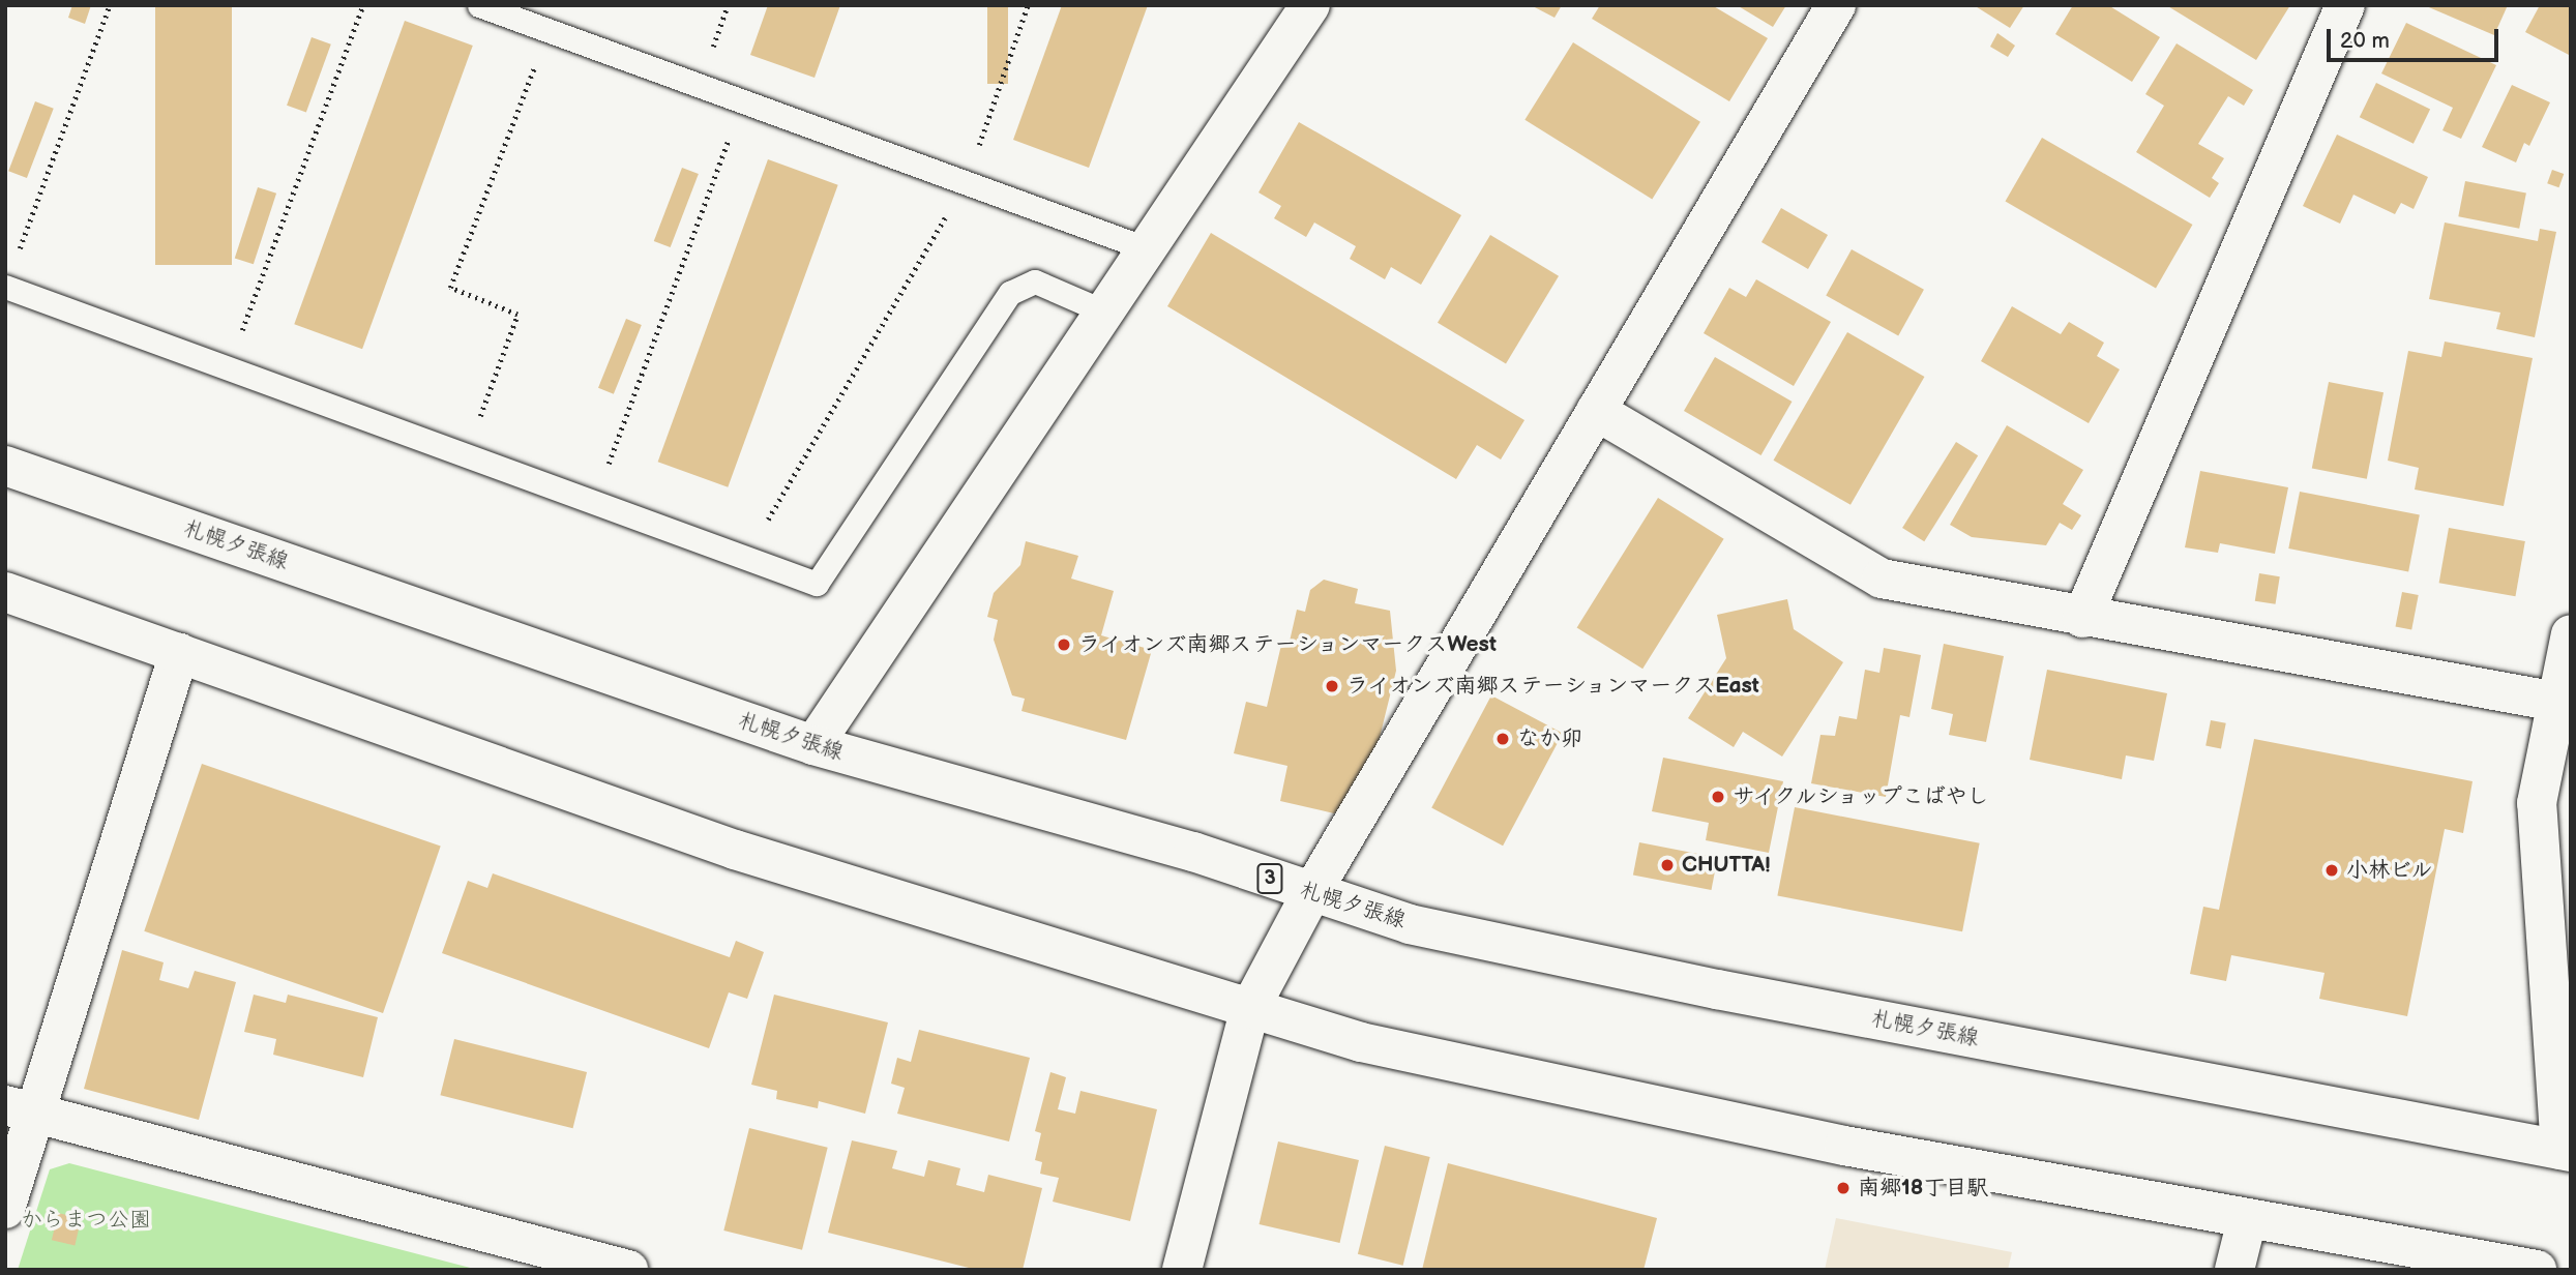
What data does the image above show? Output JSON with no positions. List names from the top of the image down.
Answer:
{
  "streets": {
    "street": ["札幌夕張線", "3"]
  },
  "parks": ["からまつ公園"],
  "places": [
    "ライオンズ南郷ステーションマークスWest",
    "ライオンズ南郷ステーションマークスEast",
    "なか卯",
    "サイクルショップこばやし",
    "CHUTTA!",
    "小林ビル",
    "南郷18丁目駅"
  ],
  "scale_bar": "20 m"
}
